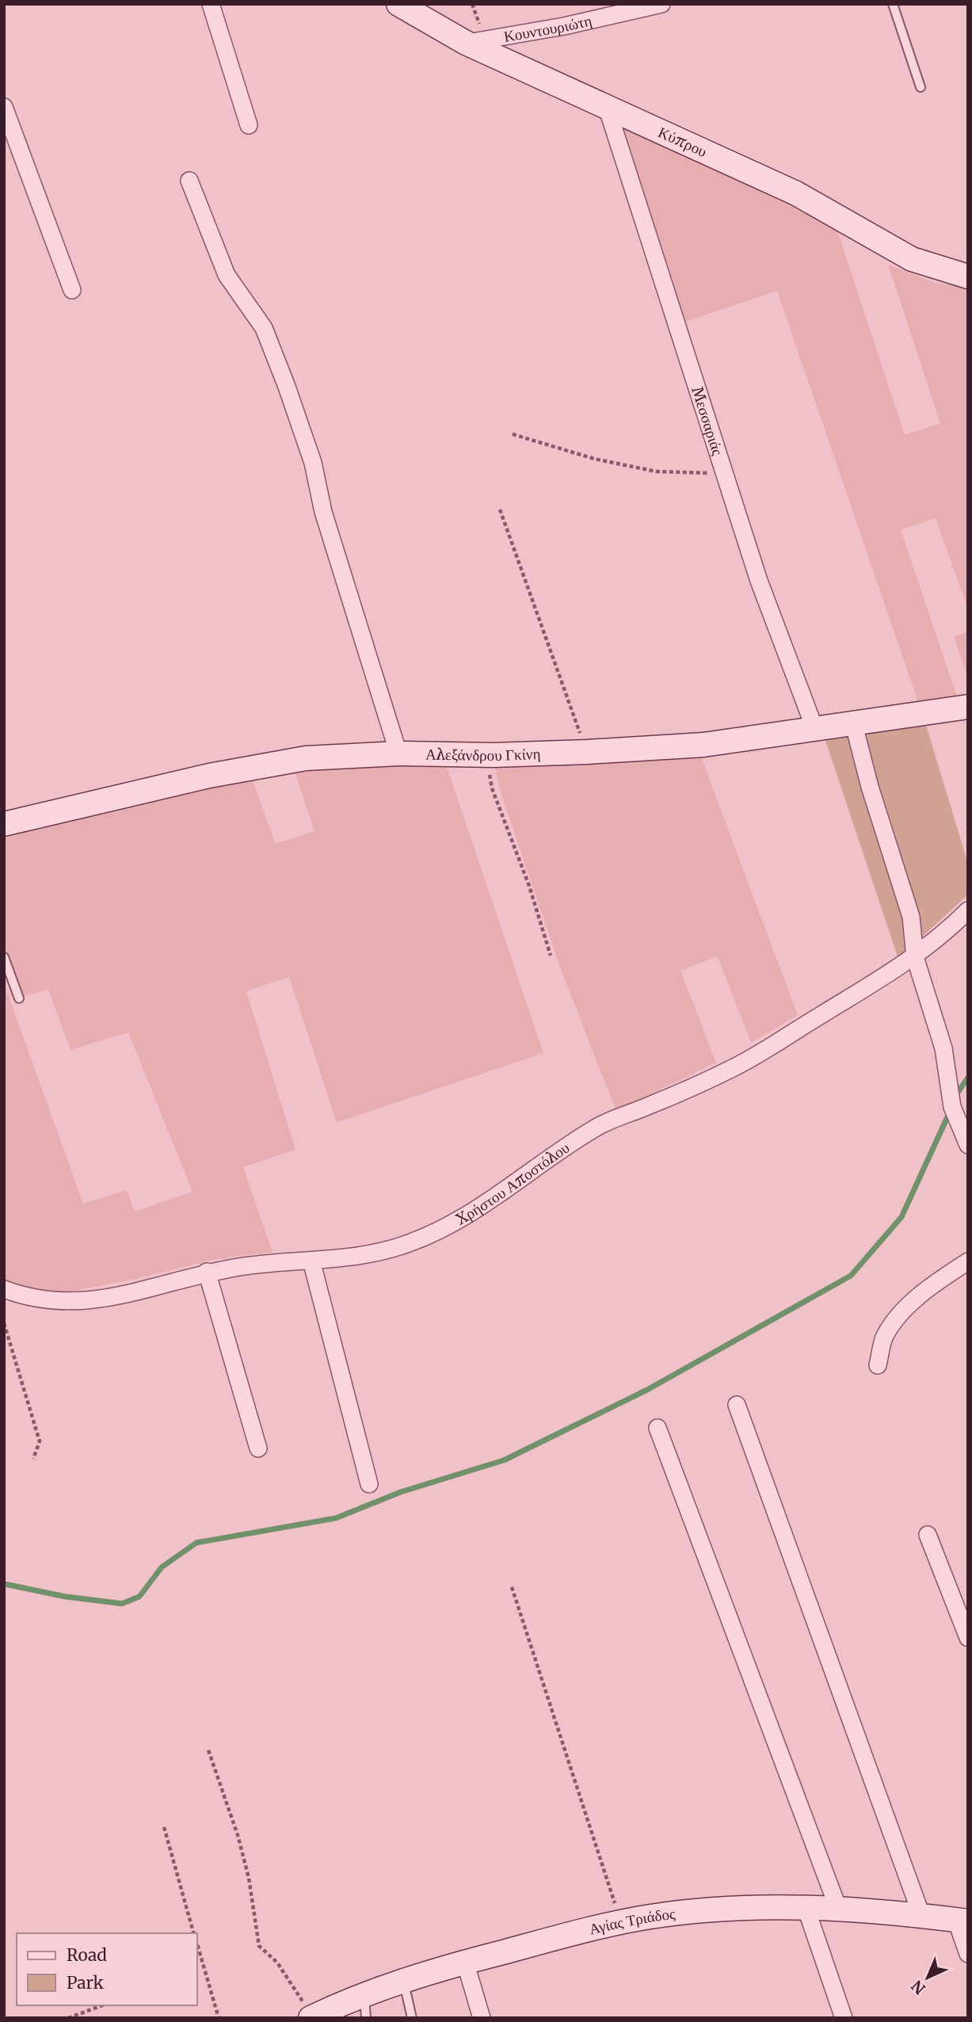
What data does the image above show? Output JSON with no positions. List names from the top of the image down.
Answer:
{
  "streets": {
    "street": [
      "Κουντουριώτη",
      "Κύπρου",
      "Μεσσαριάς",
      "Αλεξάνδρου Γκίνη",
      "Χρήστου Αποστόλου",
      "Αγίας Τριάδος"
    ]
  },
  "crossings": [
    ["Κουντουριώτη", "Κύπρου"],
    ["Κύπρου", "Μεσσαριάς"],
    ["Μεσσαριάς", "Αλεξάνδρου Γκίνη"]
  ],
  "legend": ["Road", "Park"],
  "north": "bottom left"
}
